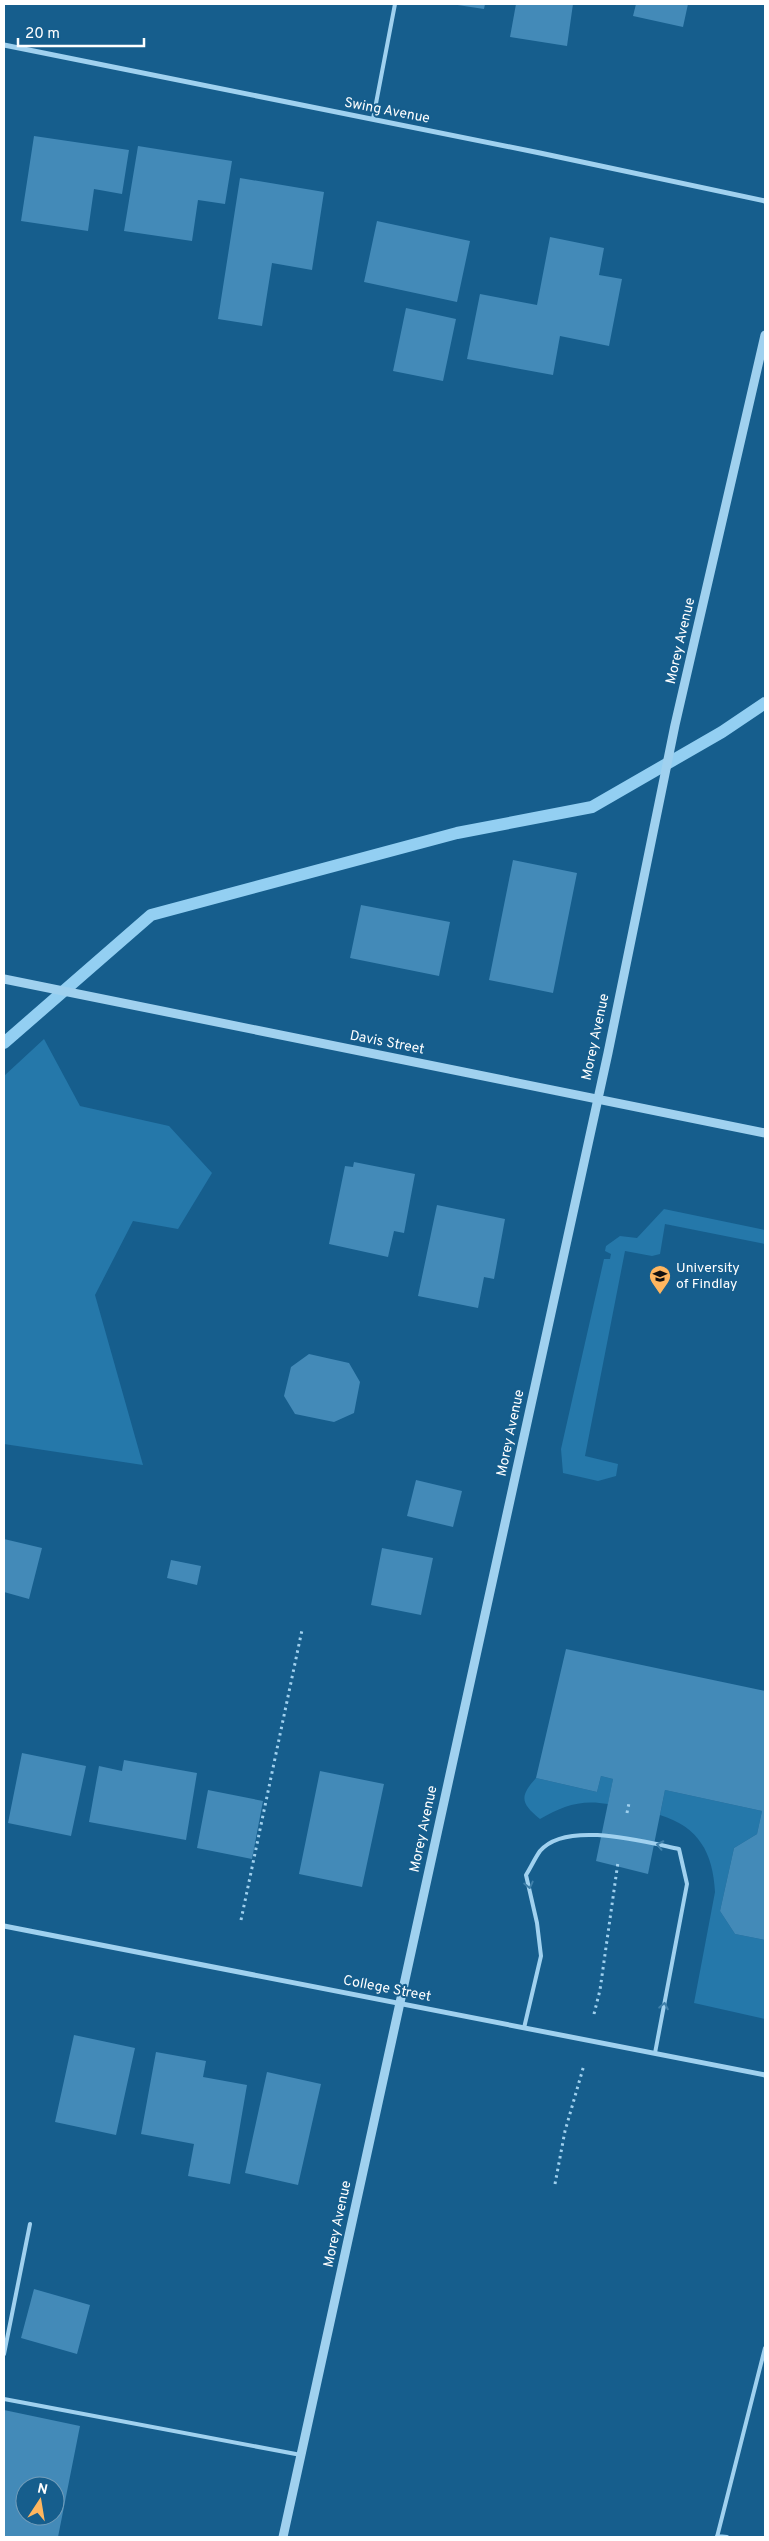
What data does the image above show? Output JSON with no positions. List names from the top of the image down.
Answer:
{
  "streets": {
    "street": [
      "Swing Avenue",
      "Morey Avenue",
      "Davis Street",
      "College Street"
    ]
  },
  "crossings": [
    ["Morey Avenue", "Davis Street"],
    ["Morey Avenue", "College Street"]
  ],
  "places": {
    "school or university": ["University of Findlay"]
  },
  "scale_bar": "20 m",
  "north": "top"
}
